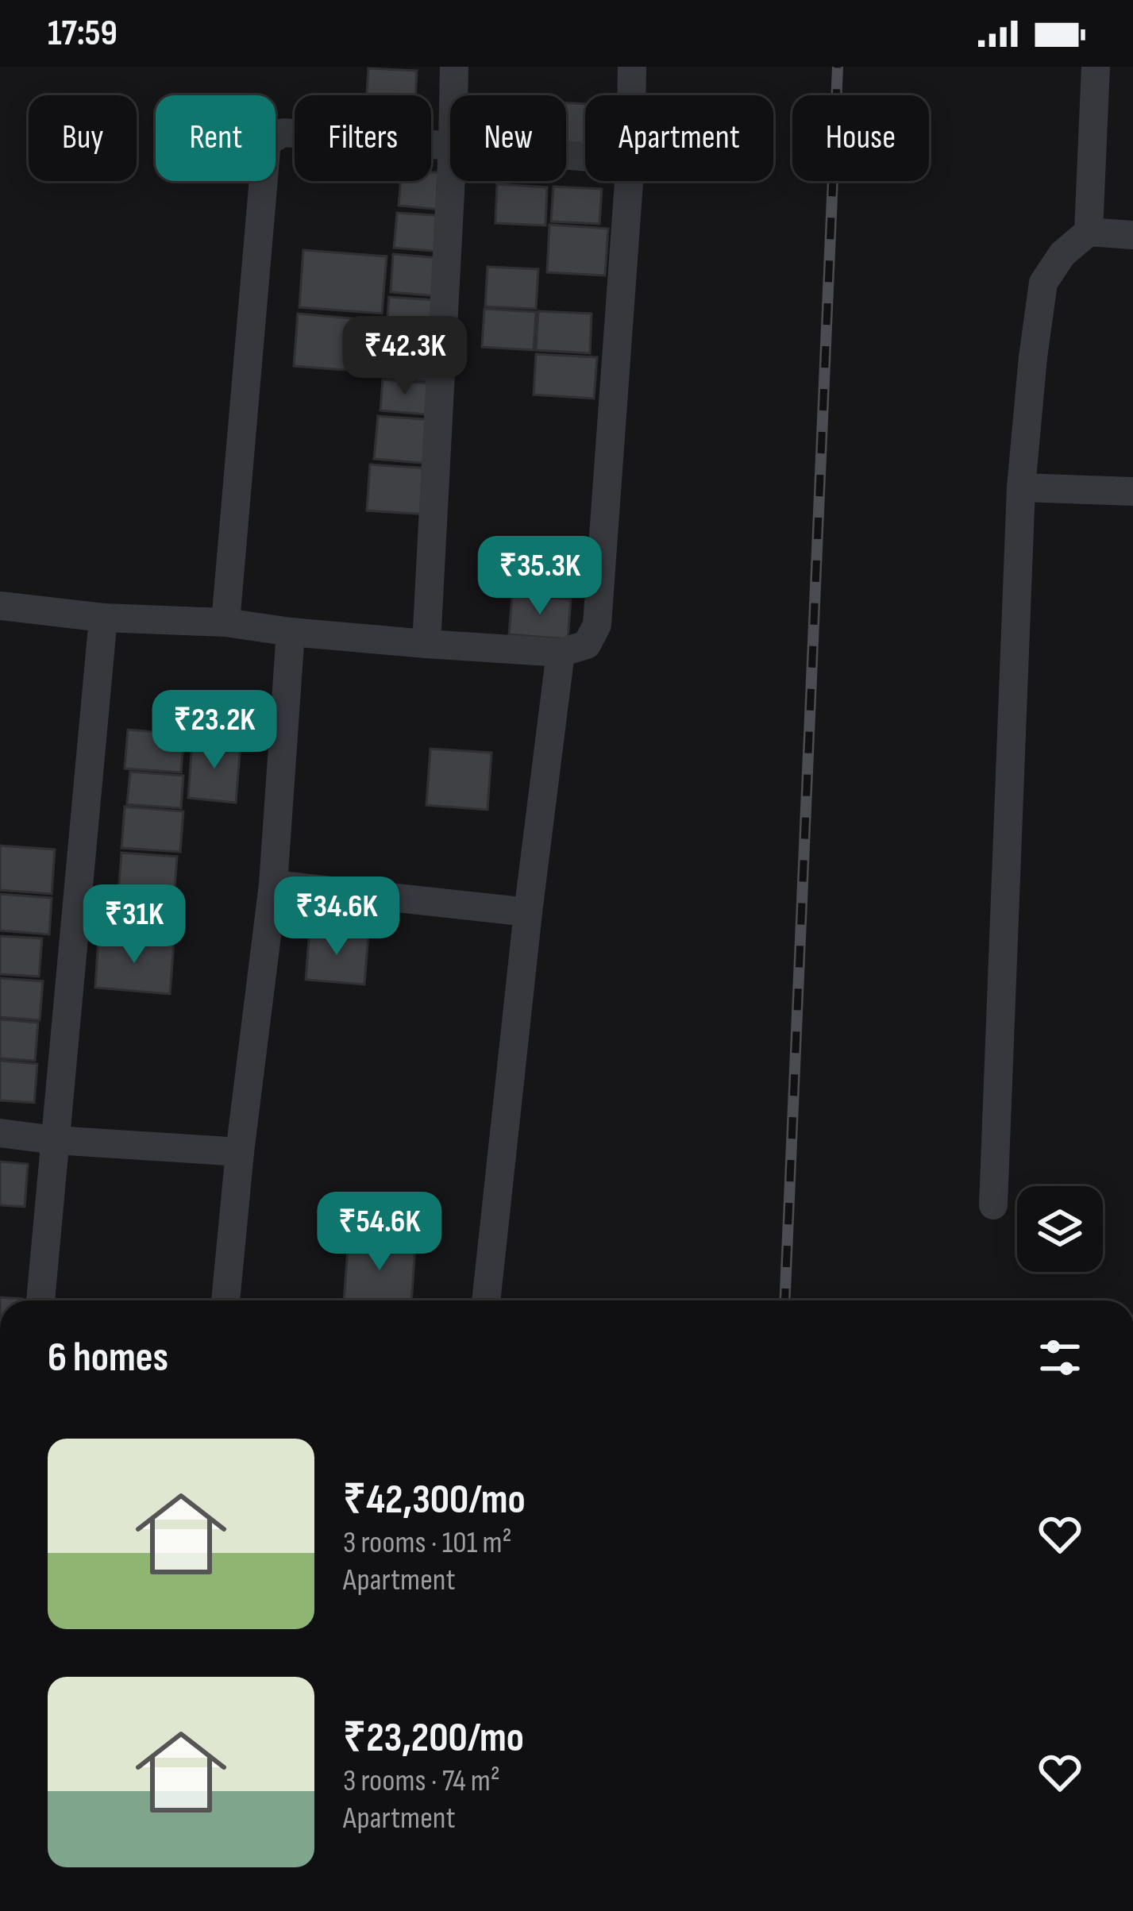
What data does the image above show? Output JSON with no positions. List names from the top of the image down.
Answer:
{
  "page": {
    "status": "17:59",
    "chip": [
      "Buy",
      "Rent",
      "Filters",
      "New",
      "Apartment",
      "House"
    ],
    "price": [
      "₹42.3K",
      "₹35.3K",
      "₹23.2K",
      "₹34.6K",
      "₹31K",
      "₹54.6K"
    ],
    "heading": "6 homes",
    "list": [
      {
        "name": "₹42,300/mo",
        "note": "3 rooms · 101 m² · Apartment"
      },
      {
        "name": "₹23,200/mo",
        "note": "3 rooms · 74 m² · Apartment"
      }
    ]
  }
}
